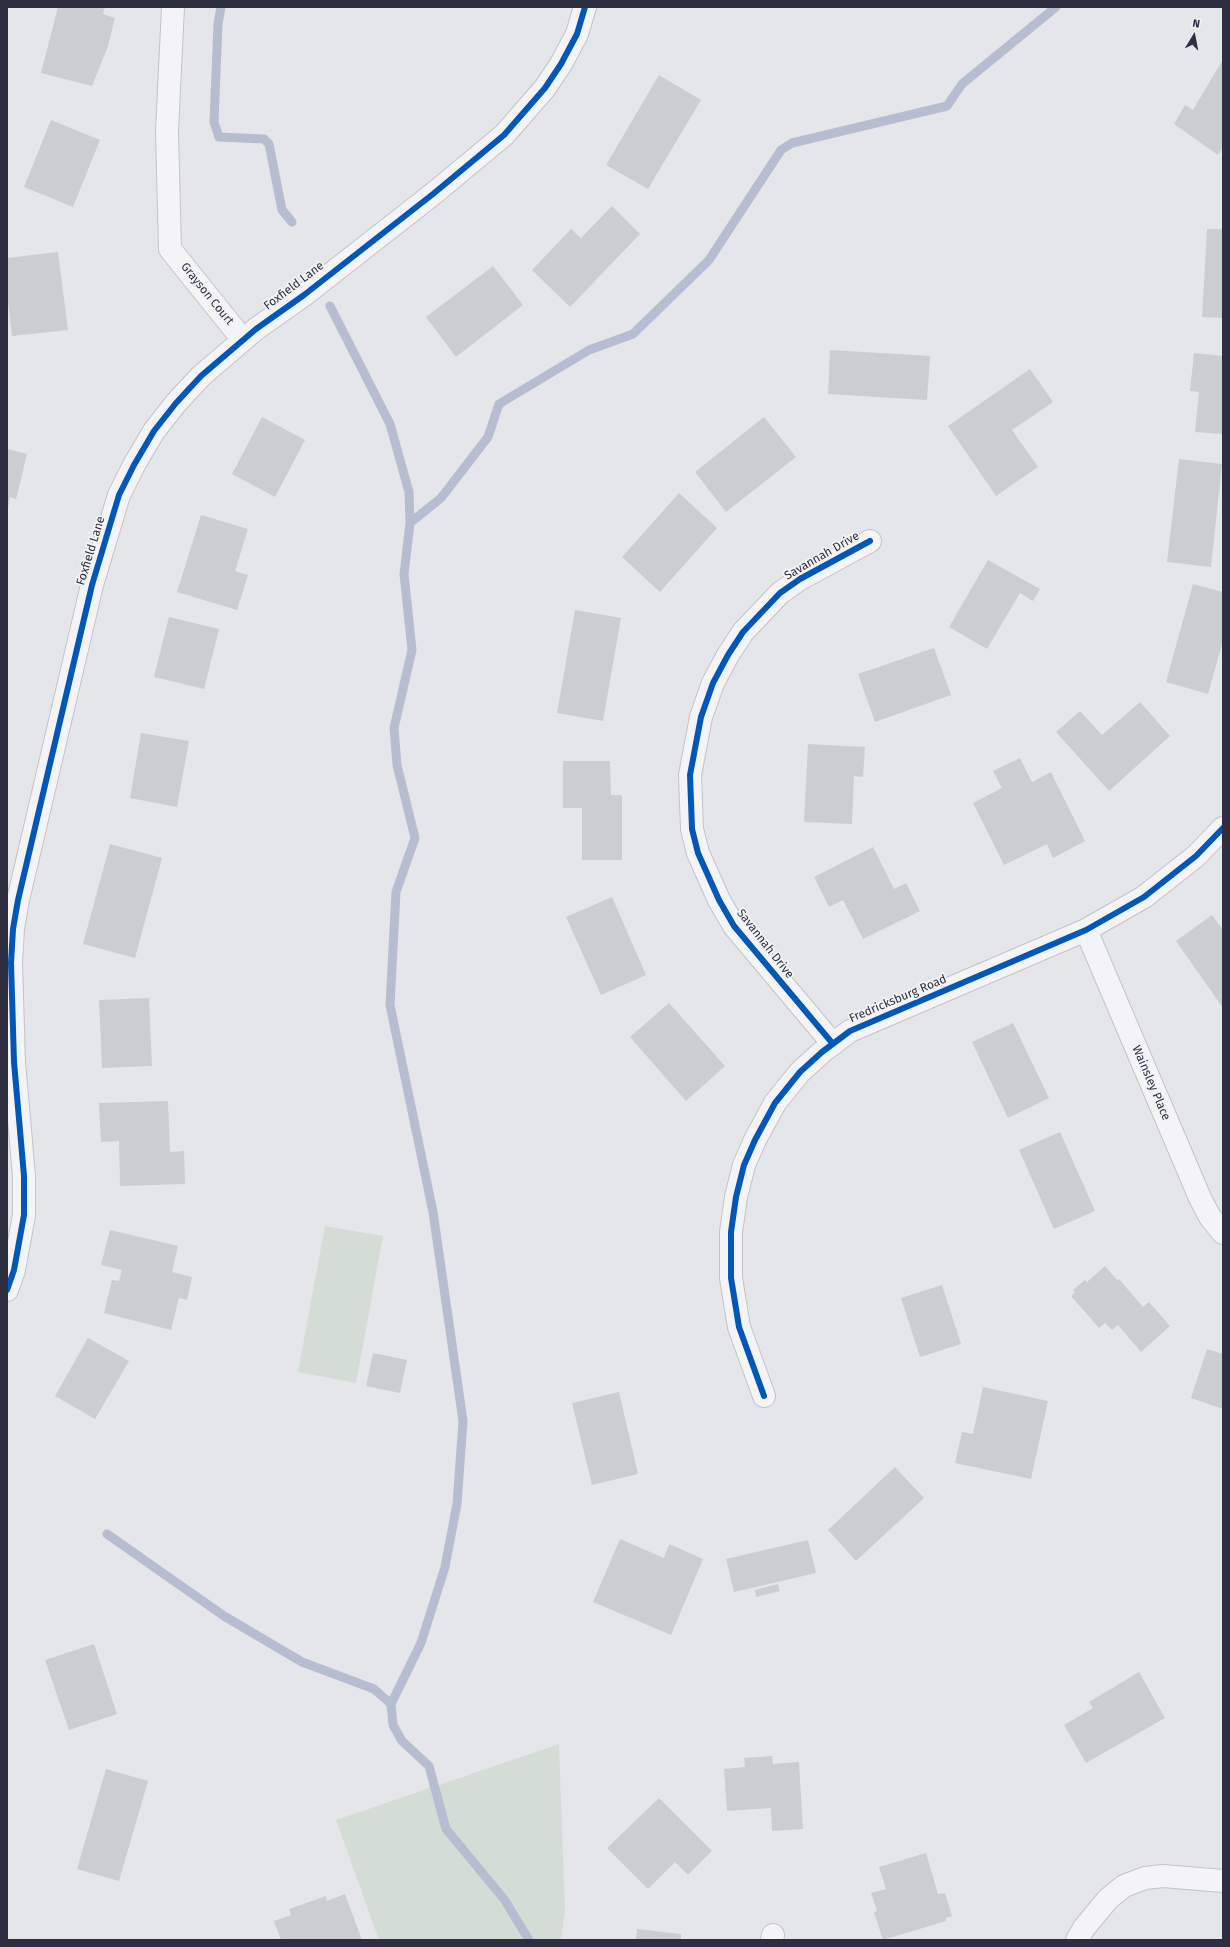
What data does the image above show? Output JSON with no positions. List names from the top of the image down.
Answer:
{
  "streets": {
    "street": [
      "Foxfield Lane",
      "Grayson Court",
      "Savannah Drive",
      "Fredricksburg Road",
      "Wainsley Place"
    ]
  },
  "crossings": [
    ["Foxfield Lane", "Grayson Court"],
    ["Savannah Drive", "Fredricksburg Road"],
    ["Fredricksburg Road", "Wainsley Place"]
  ],
  "north": "top"
}
